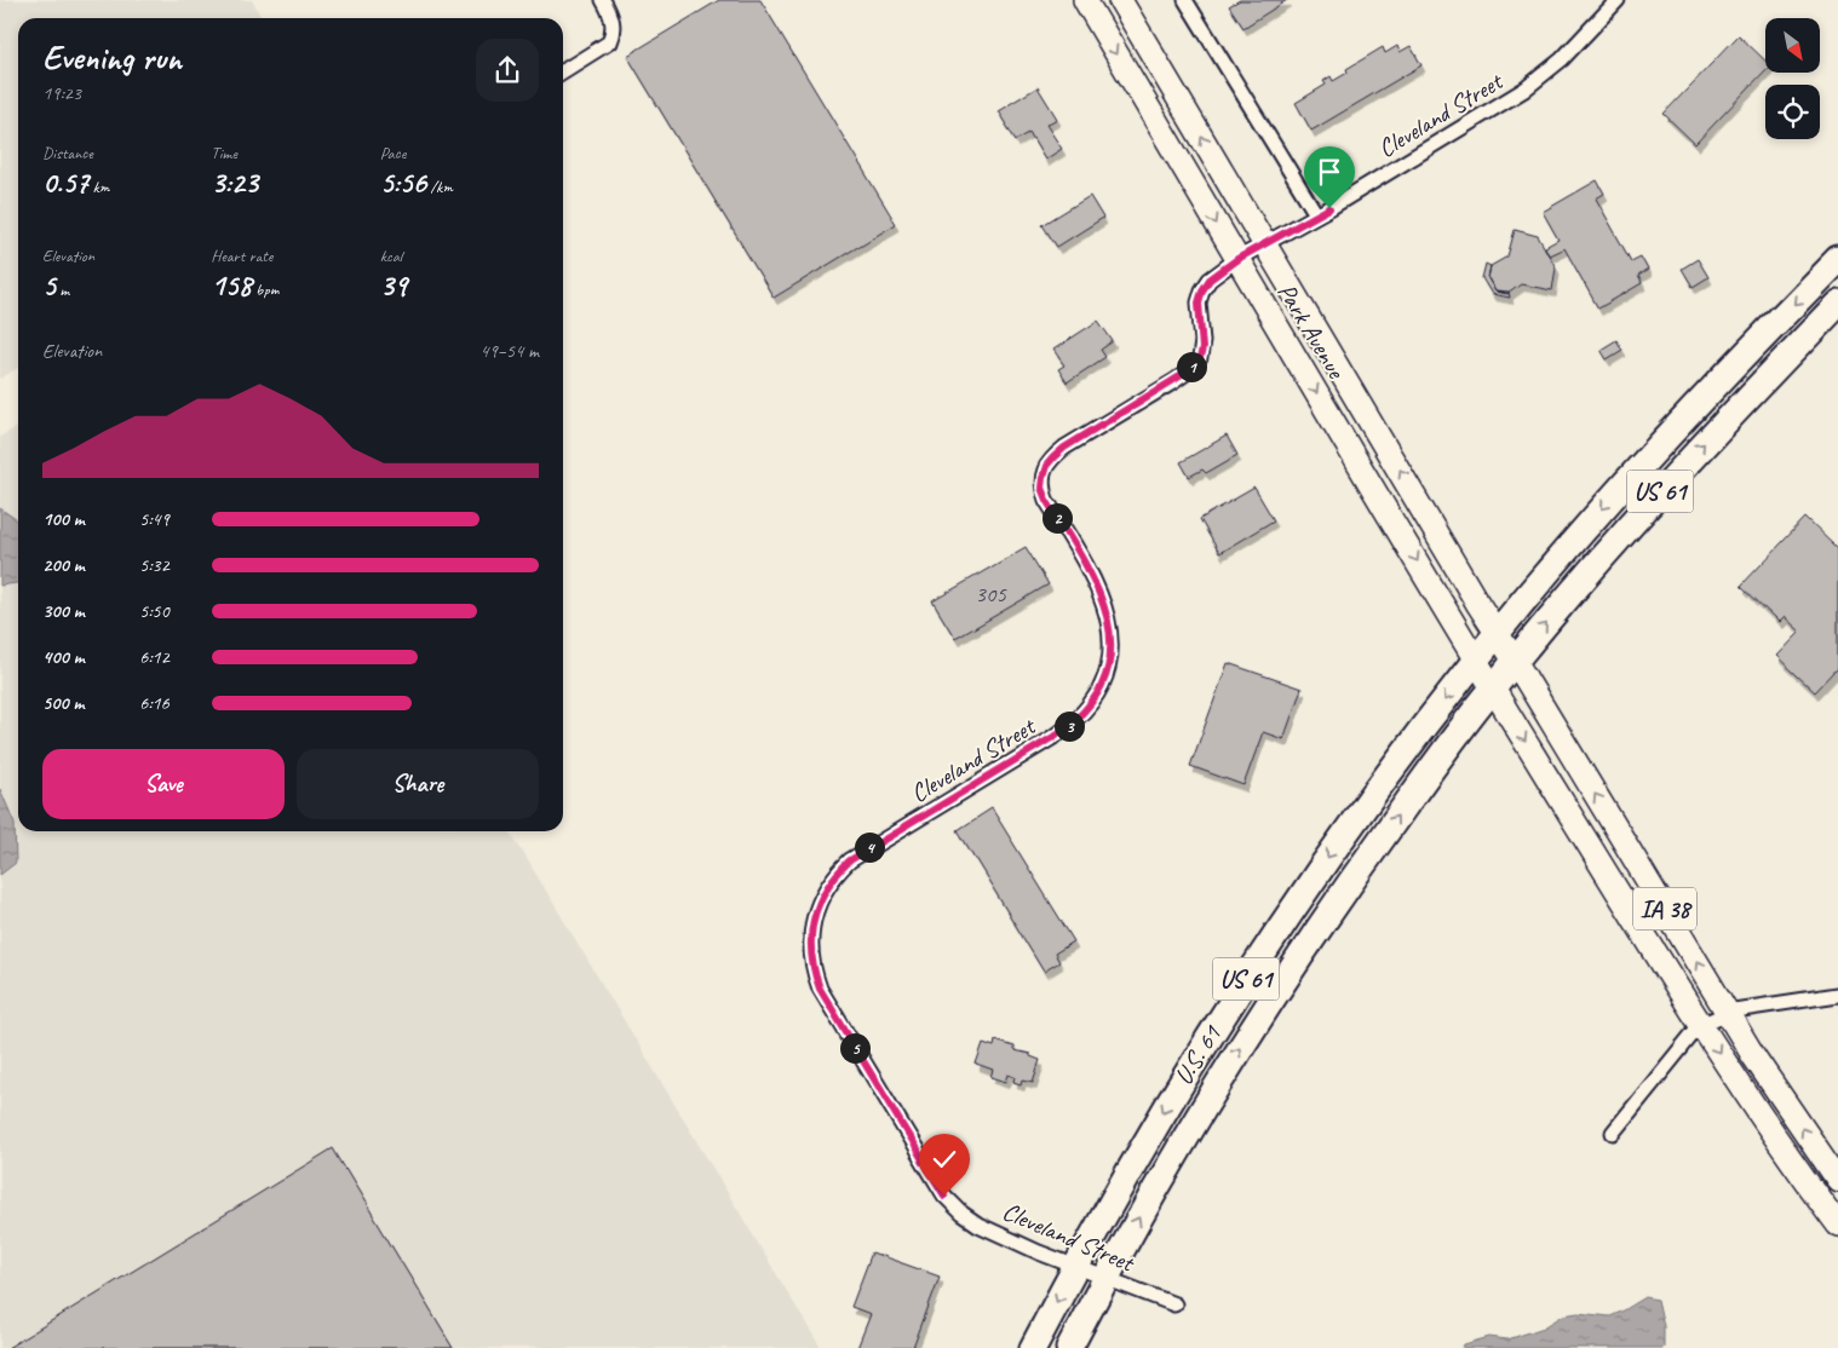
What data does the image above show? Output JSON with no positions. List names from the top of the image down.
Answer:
{
  "streets": {
    "highway": ["US 61", "U.S. 61"],
    "main road": ["Park Avenue", "IA 38"],
    "street": ["Cleveland Street"]
  },
  "crossings": [
    ["Cleveland Street", "Park Avenue"],
    ["Cleveland Street", "U.S. 61"],
    ["Park Avenue", "US 61"],
    ["Park Avenue", "IA 38"],
    ["Park Avenue", "U.S. 61"],
    ["US 61", "IA 38"],
    ["US 61", "U.S. 61"],
    ["IA 38", "U.S. 61"]
  ],
  "house_numbers": ["305"],
  "north": "bottom right",
  "page": {
    "heading": ["Evening run", "19:23"],
    "stats": [
      ["Distance", "0.57 km"],
      ["Time", "3:23"],
      ["Pace", "5:56 /km"],
      ["Elevation", "5 m"],
      ["Heart rate", "158 bpm"],
      ["kcal", "39"]
    ],
    "chart": ["Elevation", "49–54 m"],
    "pins": [
      "1",
      "2",
      "3",
      "4",
      "5"
    ],
    "list": [
      {
        "name": "100 m",
        "note": "5:49"
      },
      {
        "name": "200 m",
        "note": "5:32"
      },
      {
        "name": "300 m",
        "note": "5:50"
      },
      {
        "name": "400 m",
        "note": "6:12"
      },
      {
        "name": "500 m",
        "note": "6:16"
      }
    ],
    "buttons": ["Save", "Share"]
  }
}
